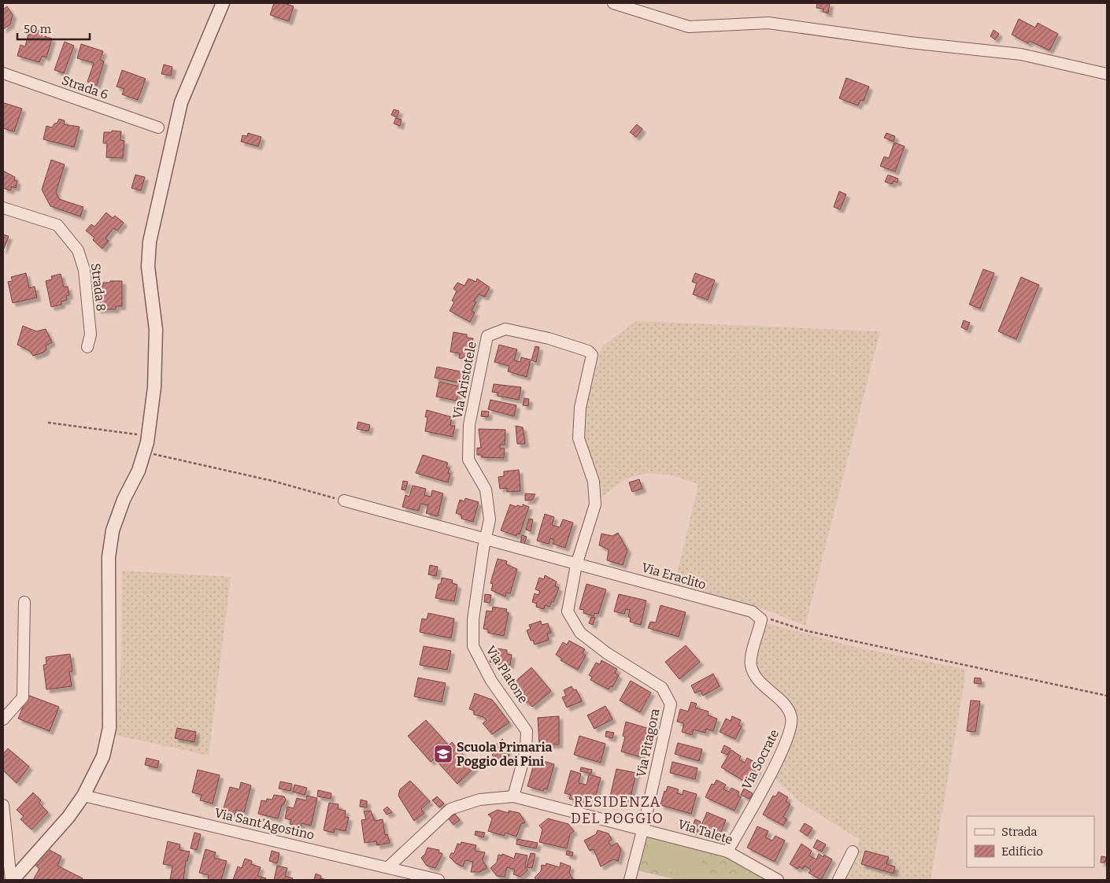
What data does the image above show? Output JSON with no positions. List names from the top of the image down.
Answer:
{
  "streets": {
    "street": [
      "Strada 6",
      "Strada 8",
      "Via Aristotele",
      "Via Eraclito",
      "Via Platone",
      "Via Pitagora",
      "Via Socrate",
      "Via Sant'Agostino",
      "Via Talete"
    ]
  },
  "crossings": [
    ["Via Aristotele", "Via Eraclito"],
    ["Via Aristotele", "Via Platone"],
    ["Via Aristotele", "Via Pitagora"],
    ["Via Eraclito", "Via Platone"],
    ["Via Eraclito", "Via Pitagora"],
    ["Via Eraclito", "Via Socrate"],
    ["Via Platone", "Via Talete"],
    ["Via Pitagora", "Via Talete"],
    ["Via Socrate", "Via Talete"],
    ["Via Sant'Agostino", "Via Talete"]
  ],
  "districts": ["RESIDENZA DEL POGGIO"],
  "places": {
    "school or university": ["Scuola Primaria Poggio dei Pini"]
  },
  "legend": ["Strada", "Edificio"],
  "scale_bar": "50 m"
}
